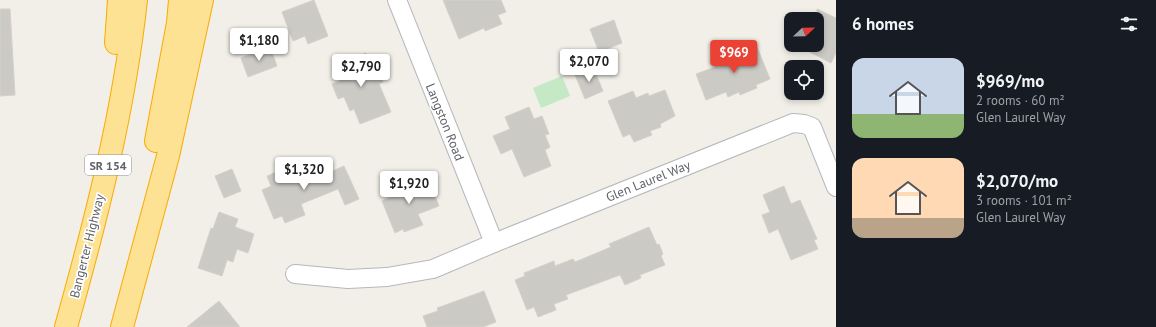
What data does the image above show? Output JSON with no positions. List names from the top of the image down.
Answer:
{
  "streets": {
    "highway": ["SR 154", "Bangerter Highway"],
    "street": ["Langston Road", "Glen Laurel Way"]
  },
  "crossings": [
    ["Langston Road", "Glen Laurel Way"]
  ],
  "north": "right",
  "page": {
    "heading": "6 homes",
    "price": [
      "$1,180",
      "$969",
      "$2,070",
      "$2,790",
      "$1,320",
      "$1,920"
    ],
    "list": [
      {
        "name": "$969/mo",
        "note": "2 rooms · 60 m² · Glen Laurel Way"
      },
      {
        "name": "$2,070/mo",
        "note": "3 rooms · 101 m² · Glen Laurel Way"
      }
    ]
  }
}
